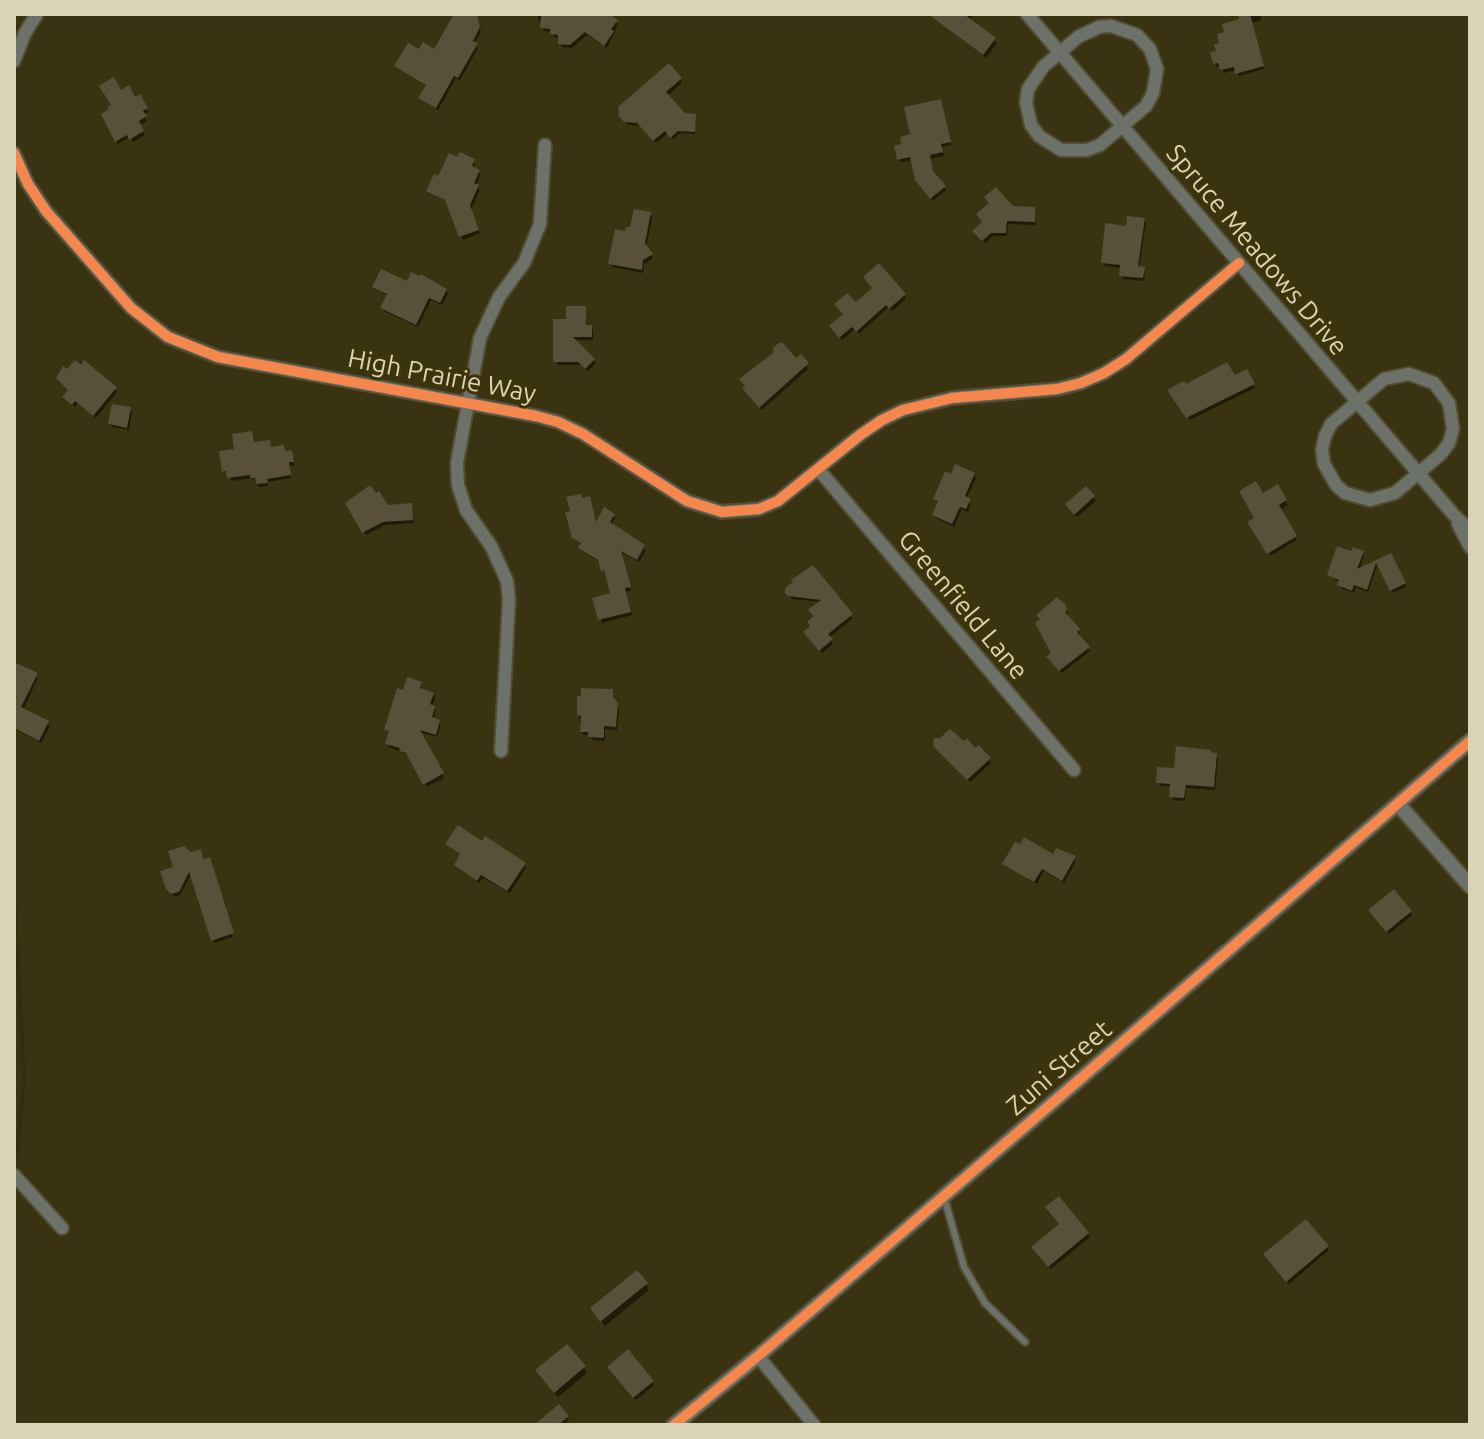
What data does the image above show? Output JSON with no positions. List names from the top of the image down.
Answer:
{
  "streets": {
    "street": [
      "Spruce Meadows Drive",
      "High Prairie Way",
      "Greenfield Lane",
      "Zuni Street"
    ]
  },
  "crossings": [
    ["Spruce Meadows Drive", "High Prairie Way"],
    ["High Prairie Way", "Greenfield Lane"]
  ]
}
